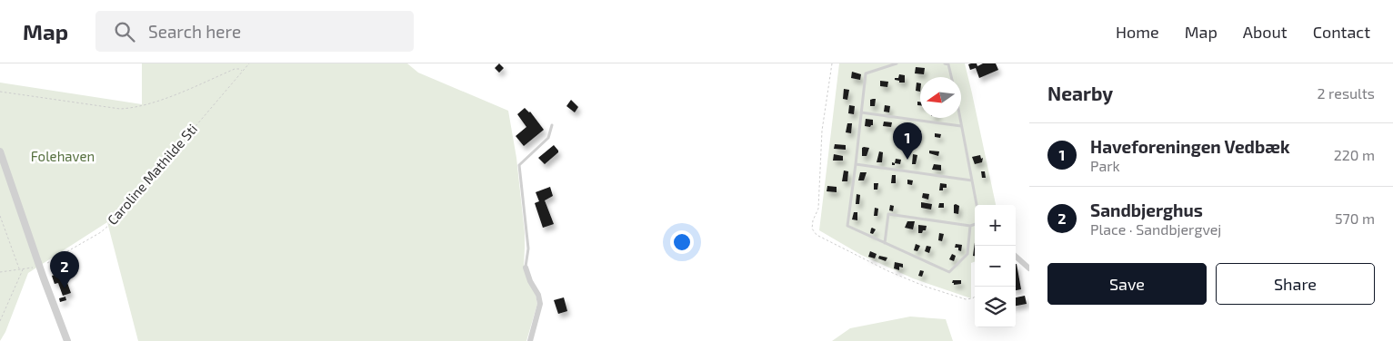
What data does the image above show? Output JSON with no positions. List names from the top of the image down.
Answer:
{
  "streets": {
    "path": ["Caroline Mathilde Sti"]
  },
  "parks": ["Folehaven"],
  "north": "left",
  "page": {
    "header": "Map",
    "search": "Search here",
    "nav": [
      "Home",
      "Map",
      "About",
      "Contact"
    ],
    "heading": ["Nearby", "2 results"],
    "pins": ["1", "2"],
    "list": [
      {
        "mark": "1",
        "name": "Haveforeningen Vedbæk",
        "note": "Park",
        "value": "220 m"
      },
      {
        "mark": "2",
        "name": "Sandbjerghus",
        "note": "Place · Sandbjergvej",
        "value": "570 m"
      }
    ],
    "map_buttons": ["+", "−"],
    "buttons": ["Save", "Share"]
  }
}
